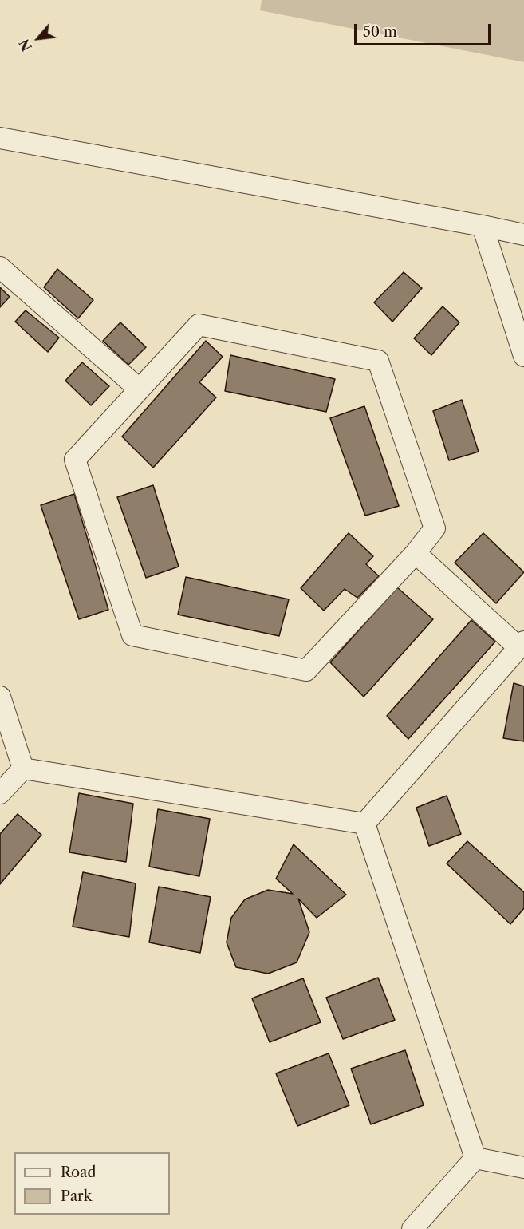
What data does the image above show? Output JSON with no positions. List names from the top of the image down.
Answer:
{
  "legend": ["Road", "Park"],
  "scale_bar": "50 m",
  "north": "bottom left"
}
